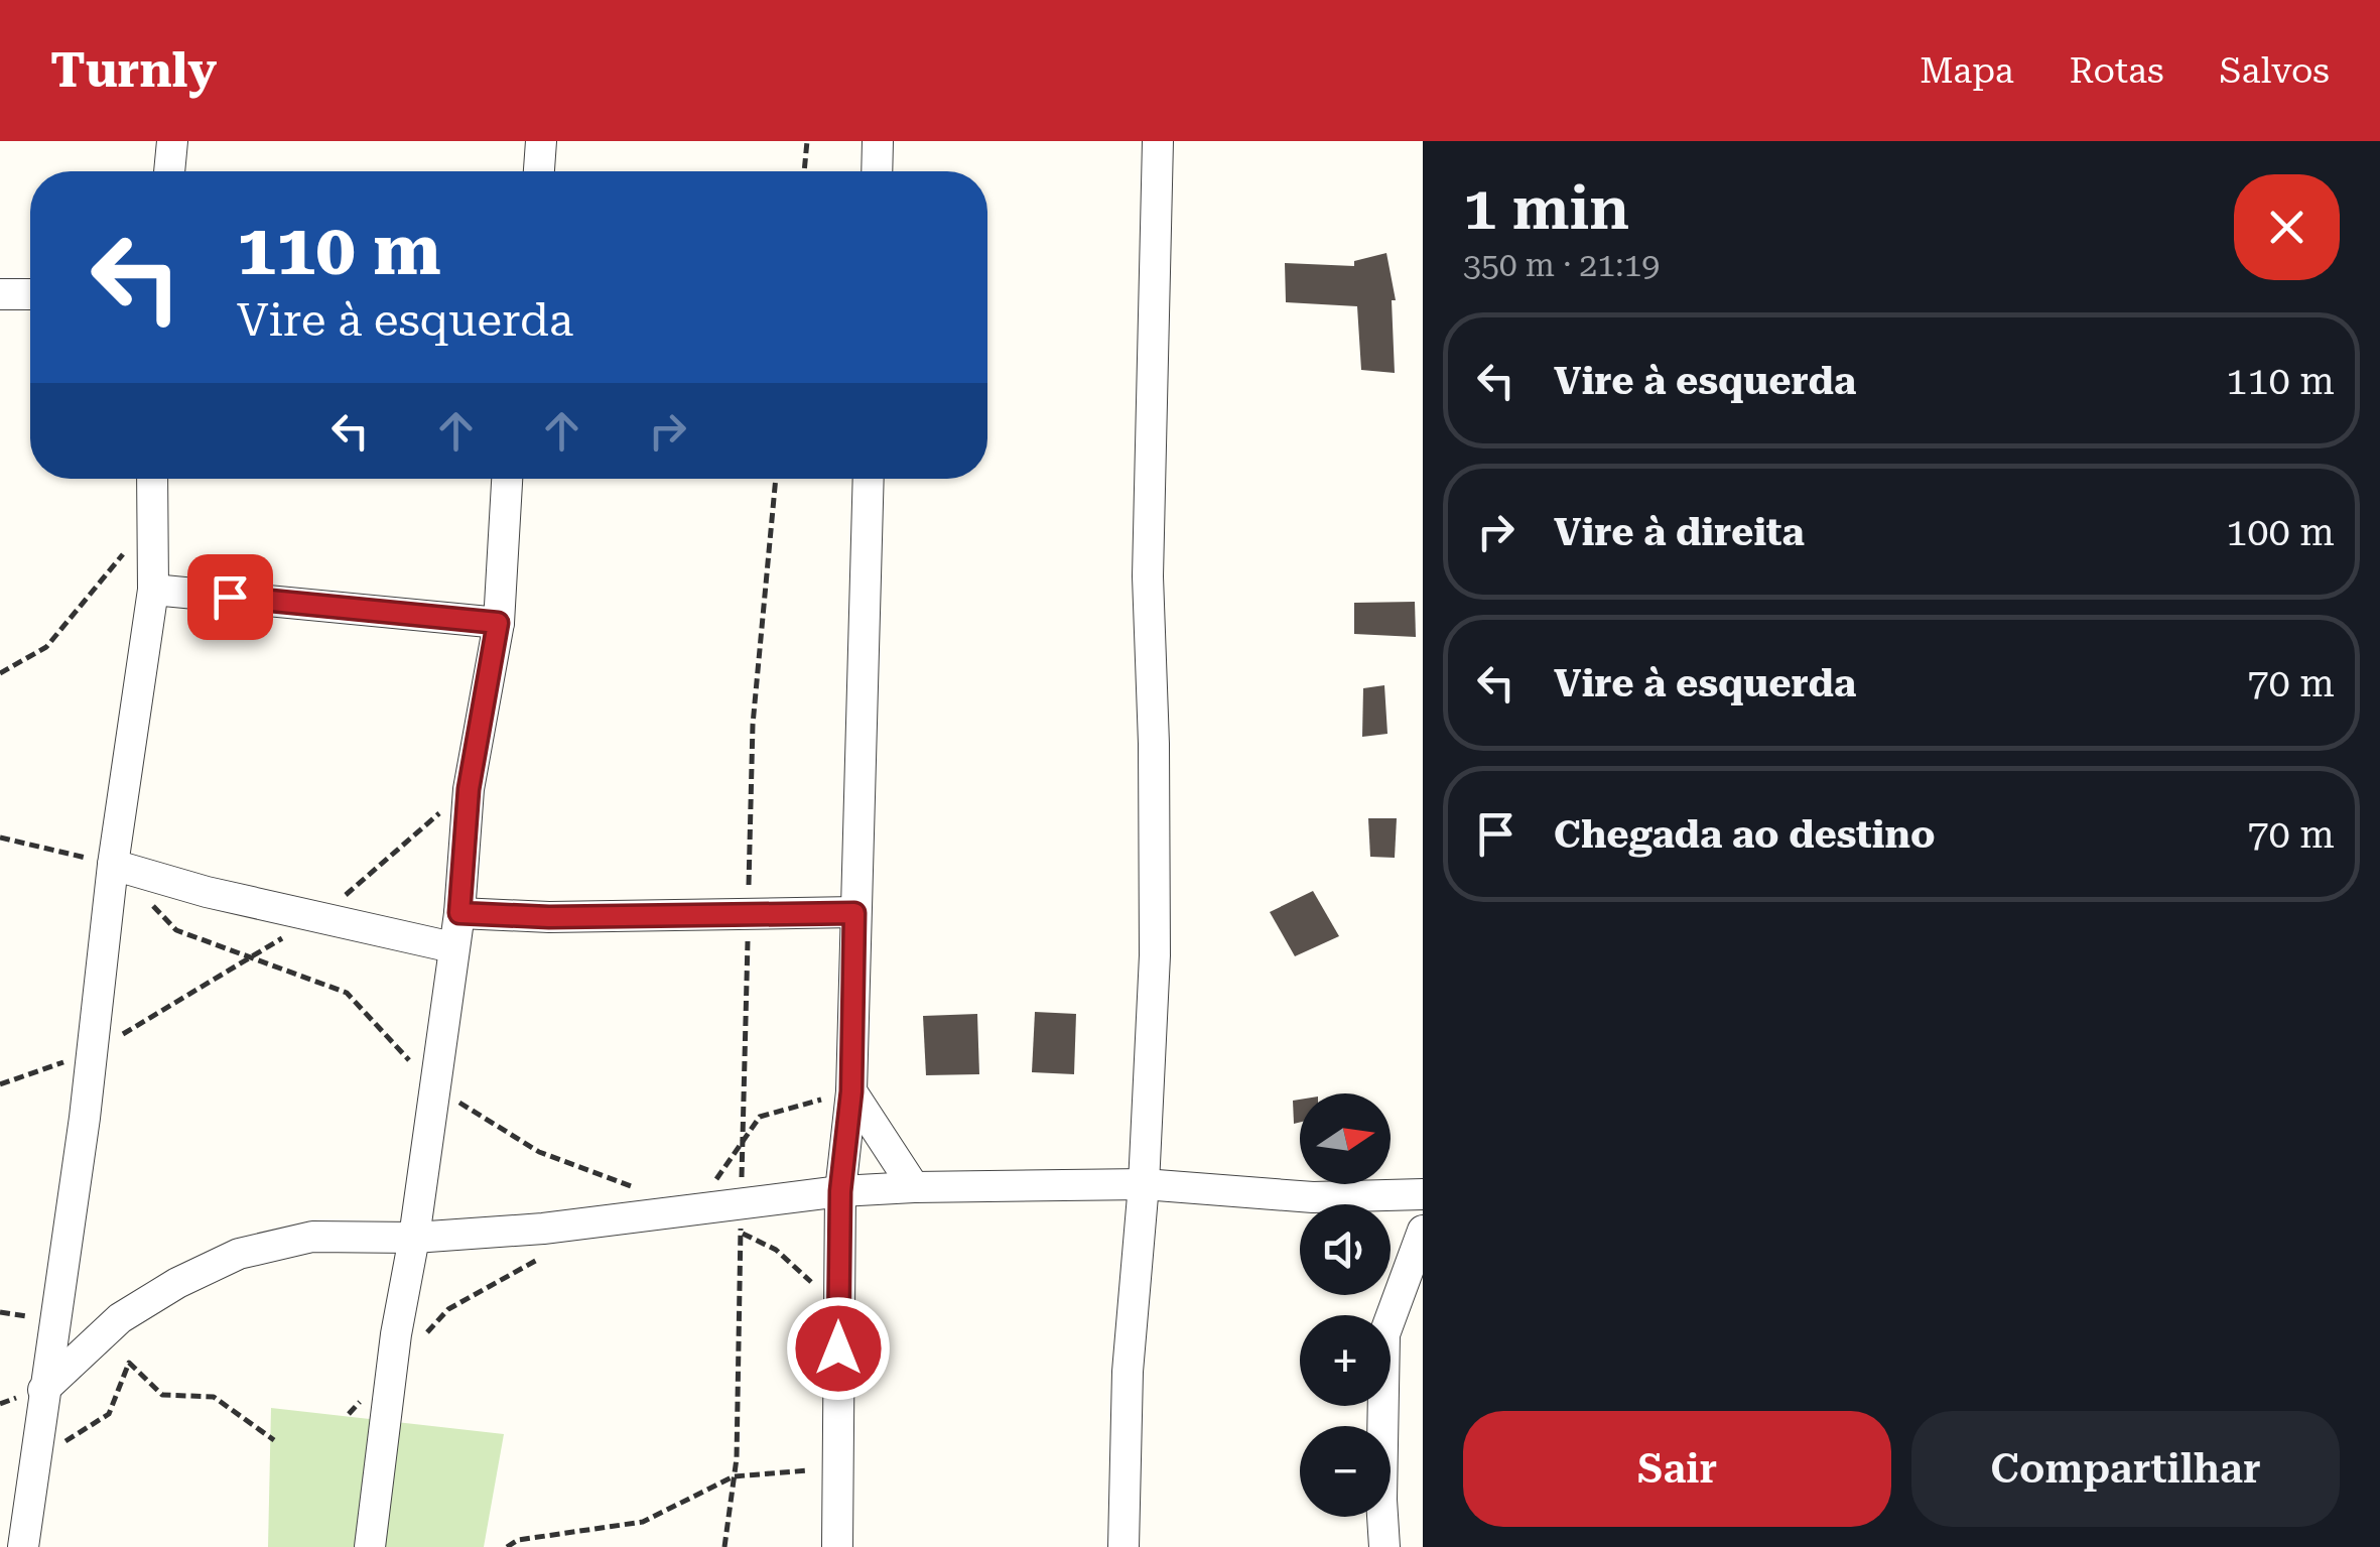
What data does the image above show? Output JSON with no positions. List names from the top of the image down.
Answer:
{
  "north": "right",
  "page": {
    "header": "Turnly",
    "nav": ["Mapa", "Rotas", "Salvos"],
    "heading": ["1 min", "350 m · 21:19"],
    "turn": ["110 m", "Vire à esquerda"],
    "list": [
      {
        "name": "Vire à esquerda",
        "value": "110 m"
      },
      {
        "name": "Vire à direita",
        "value": "100 m"
      },
      {
        "name": "Vire à esquerda",
        "value": "70 m"
      },
      {
        "name": "Chegada ao destino",
        "value": "70 m"
      }
    ],
    "map_buttons": ["+", "−"],
    "buttons": ["Sair", "Compartilhar"]
  }
}
